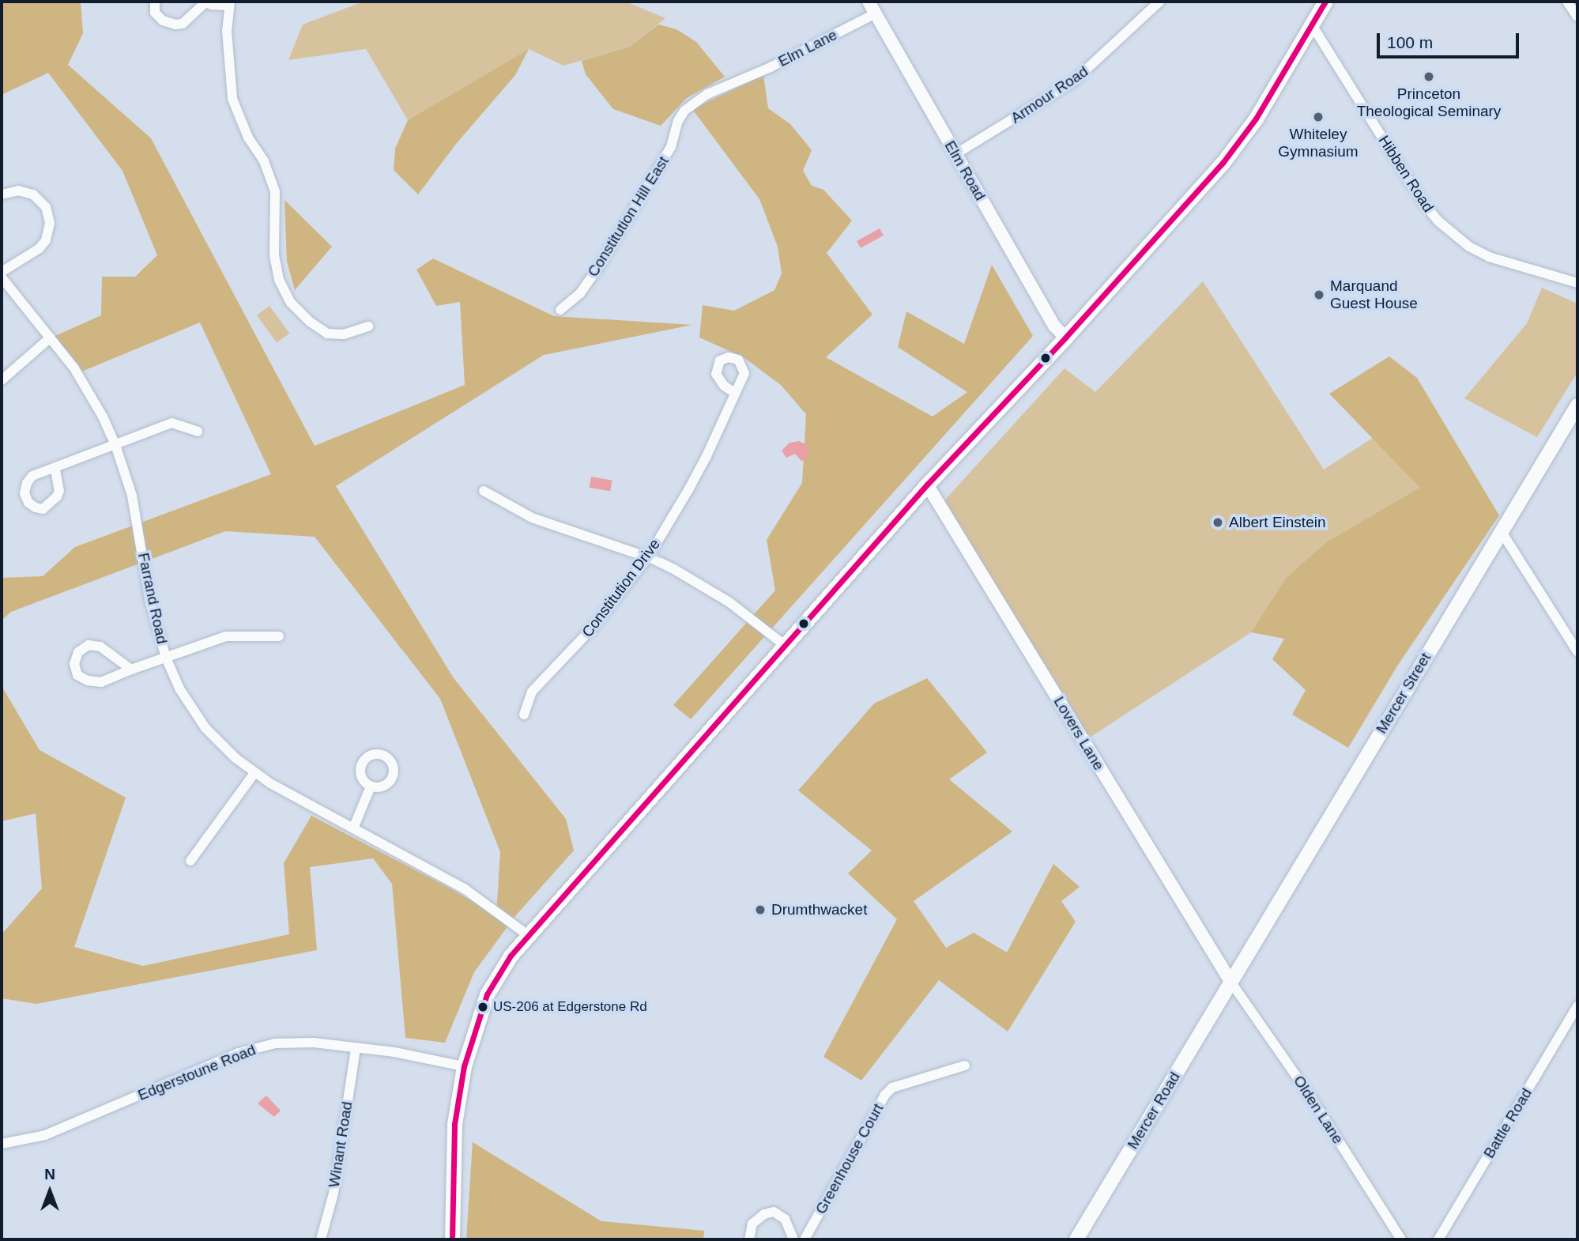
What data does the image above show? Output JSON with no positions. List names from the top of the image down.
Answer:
{
  "streets": {
    "main road": ["Mercer Street", "Mercer Road"],
    "street": [
      "Elm Lane",
      "Armour Road",
      "Elm Road",
      "Hibben Road",
      "Constitution Hill East",
      "Constitution Drive",
      "Farrand Road",
      "Lovers Lane",
      "Edgerstoune Road",
      "Olden Lane",
      "Battle Road",
      "Winant Road",
      "Greenhouse Court"
    ]
  },
  "crossings": [
    ["Elm Lane", "Elm Road"],
    ["Elm Lane", "Constitution Hill East"],
    ["Armour Road", "Elm Road"],
    ["Mercer Street", "Lovers Lane"],
    ["Mercer Street", "Olden Lane"],
    ["Mercer Street", "Mercer Road"],
    ["Lovers Lane", "Olden Lane"],
    ["Lovers Lane", "Mercer Road"],
    ["Edgerstoune Road", "Winant Road"],
    ["Olden Lane", "Mercer Road"]
  ],
  "places": [
    "Princeton Theological Seminary",
    "Whiteley Gymnasium",
    "Marquand Guest House",
    "Albert Einstein",
    "Drumthwacket",
    "US-206 at Edgerstone Rd"
  ],
  "scale_bar": "100 m",
  "north": "top"
}
